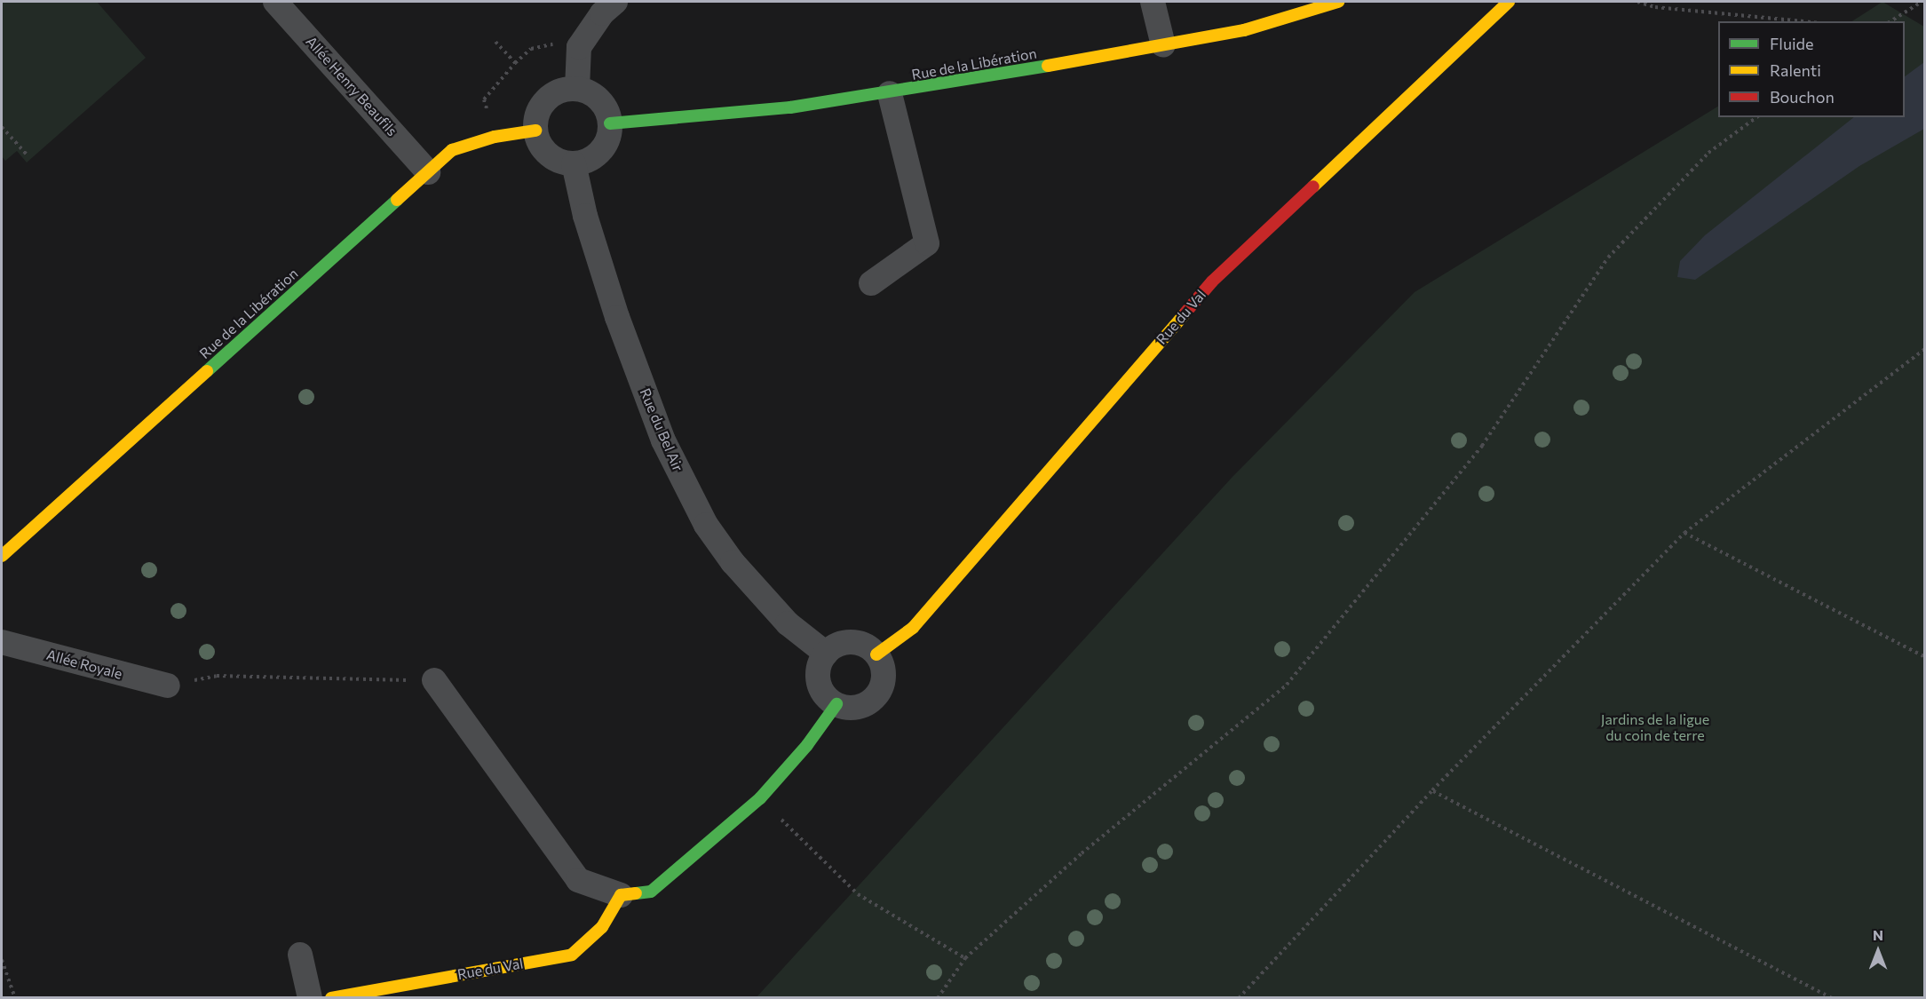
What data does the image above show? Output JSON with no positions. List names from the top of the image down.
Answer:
{
  "streets": {
    "street": [
      "Rue de la Libération",
      "Allée Henry Beaufils",
      "Rue du Val",
      "Rue du Bel Air",
      "Allée Royale"
    ]
  },
  "crossings": [
    ["Rue de la Libération", "Allée Henry Beaufils"],
    ["Rue de la Libération", "Rue du Bel Air"],
    ["Rue du Val", "Rue du Bel Air"]
  ],
  "parks": ["Jardins de la ligue du coin de terre"],
  "legend": ["Fluide", "Ralenti", "Bouchon"],
  "north": "top"
}
